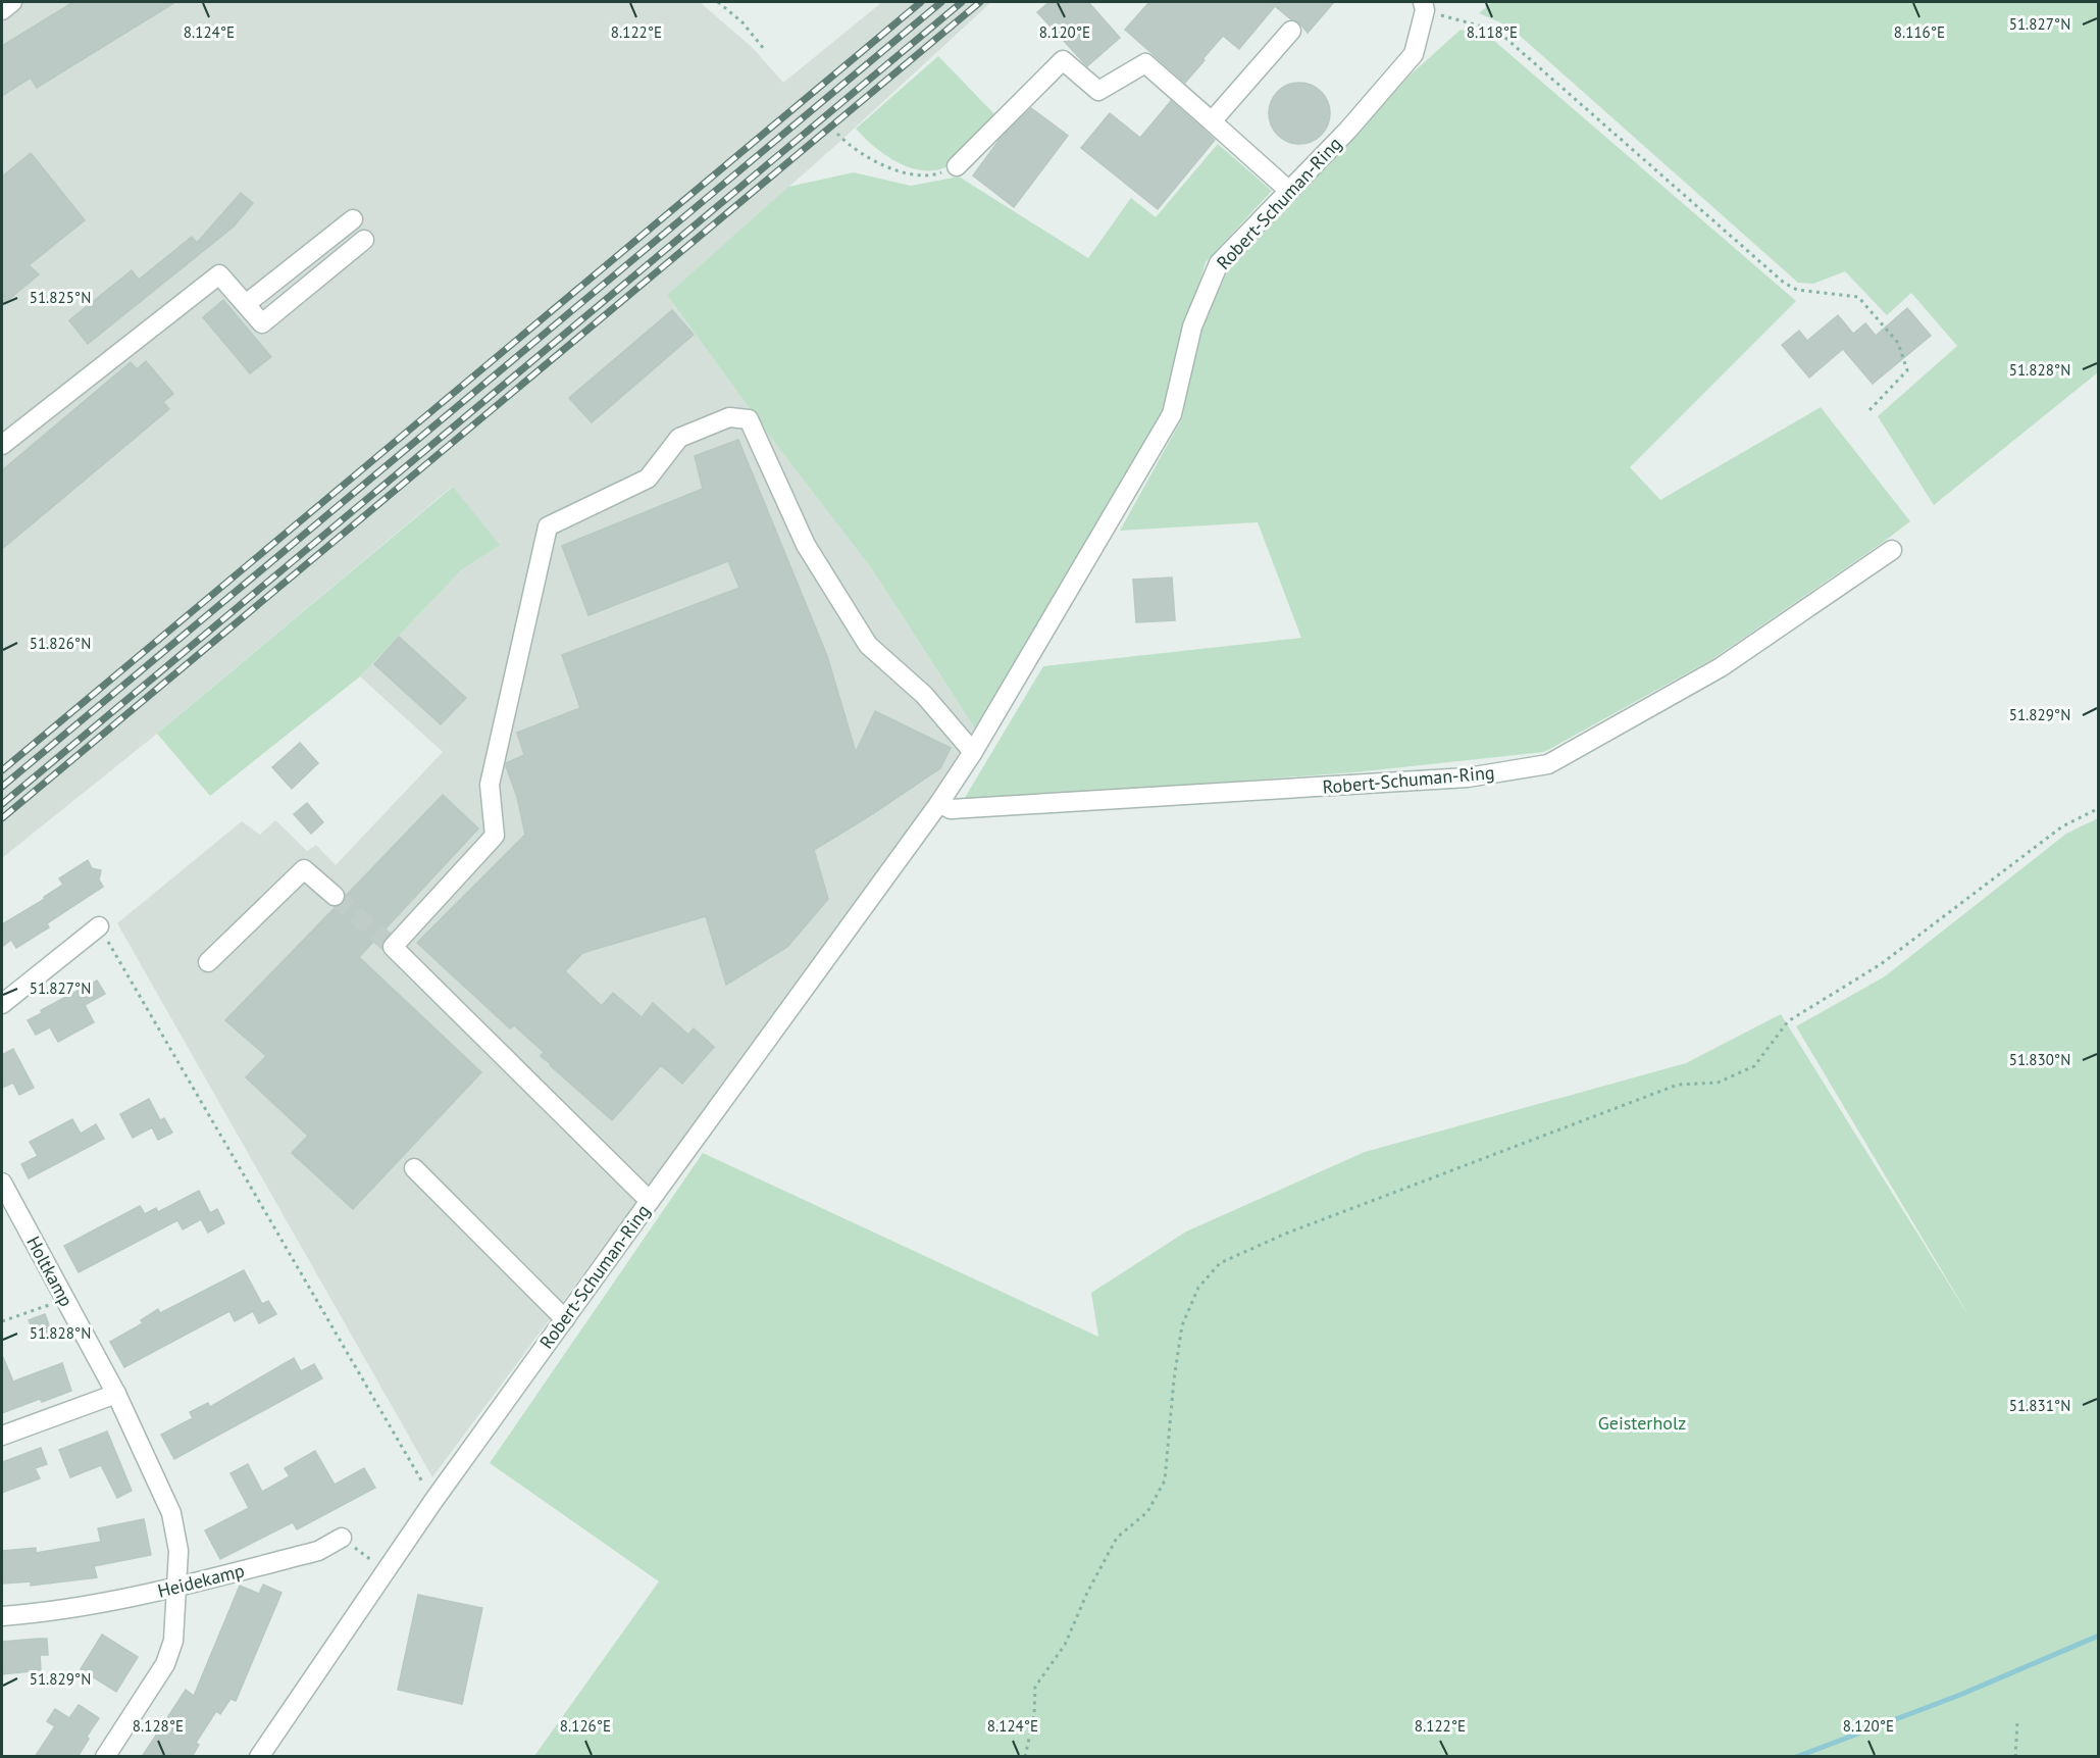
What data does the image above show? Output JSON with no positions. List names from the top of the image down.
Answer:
{
  "streets": {
    "street": ["Robert-Schuman-Ring", "Holtkamp", "Heidekamp"]
  },
  "crossings": [
    ["Holtkamp", "Heidekamp"]
  ],
  "parks": ["Geisterholz"],
  "coordinates": [
    "51.827°N",
    "8.124°E",
    "8.122°E",
    "8.120°E",
    "8.118°E",
    "8.116°E",
    "51.825°N",
    "51.828°N",
    "51.826°N",
    "51.829°N",
    "51.830°N",
    "51.831°N",
    "8.128°E",
    "8.126°E"
  ]
}
